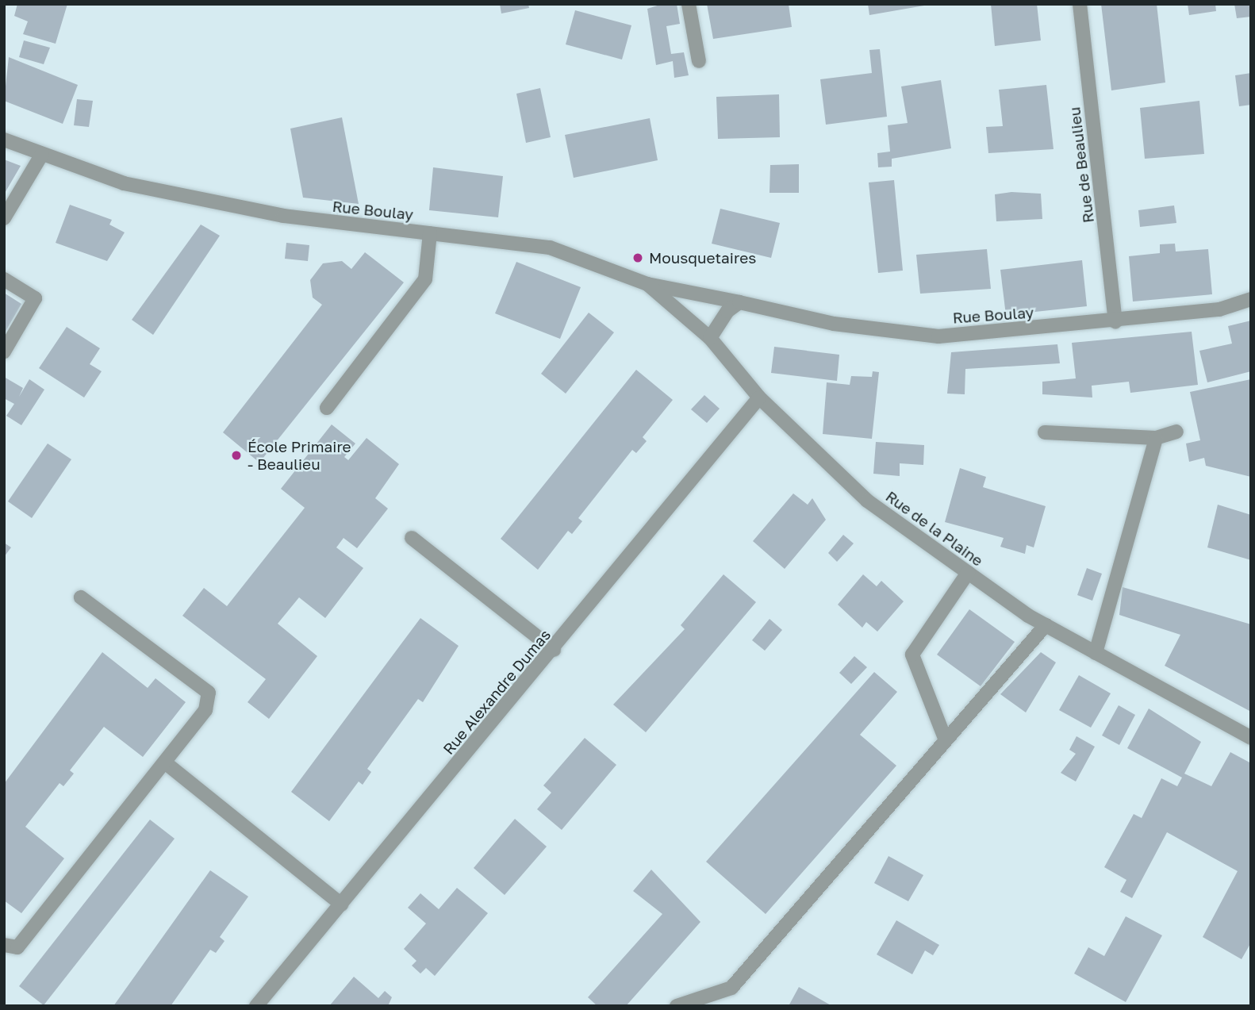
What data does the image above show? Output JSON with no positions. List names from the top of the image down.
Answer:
{
  "streets": {
    "street": [
      "Rue de Beaulieu",
      "Rue Boulay",
      "Rue de la Plaine",
      "Rue Alexandre Dumas"
    ]
  },
  "crossings": [
    ["Rue de Beaulieu", "Rue Boulay"],
    ["Rue Boulay", "Rue de la Plaine"],
    ["Rue de la Plaine", "Rue Alexandre Dumas"]
  ],
  "places": ["Mousquetaires", "École Primaire - Beaulieu"]
}
